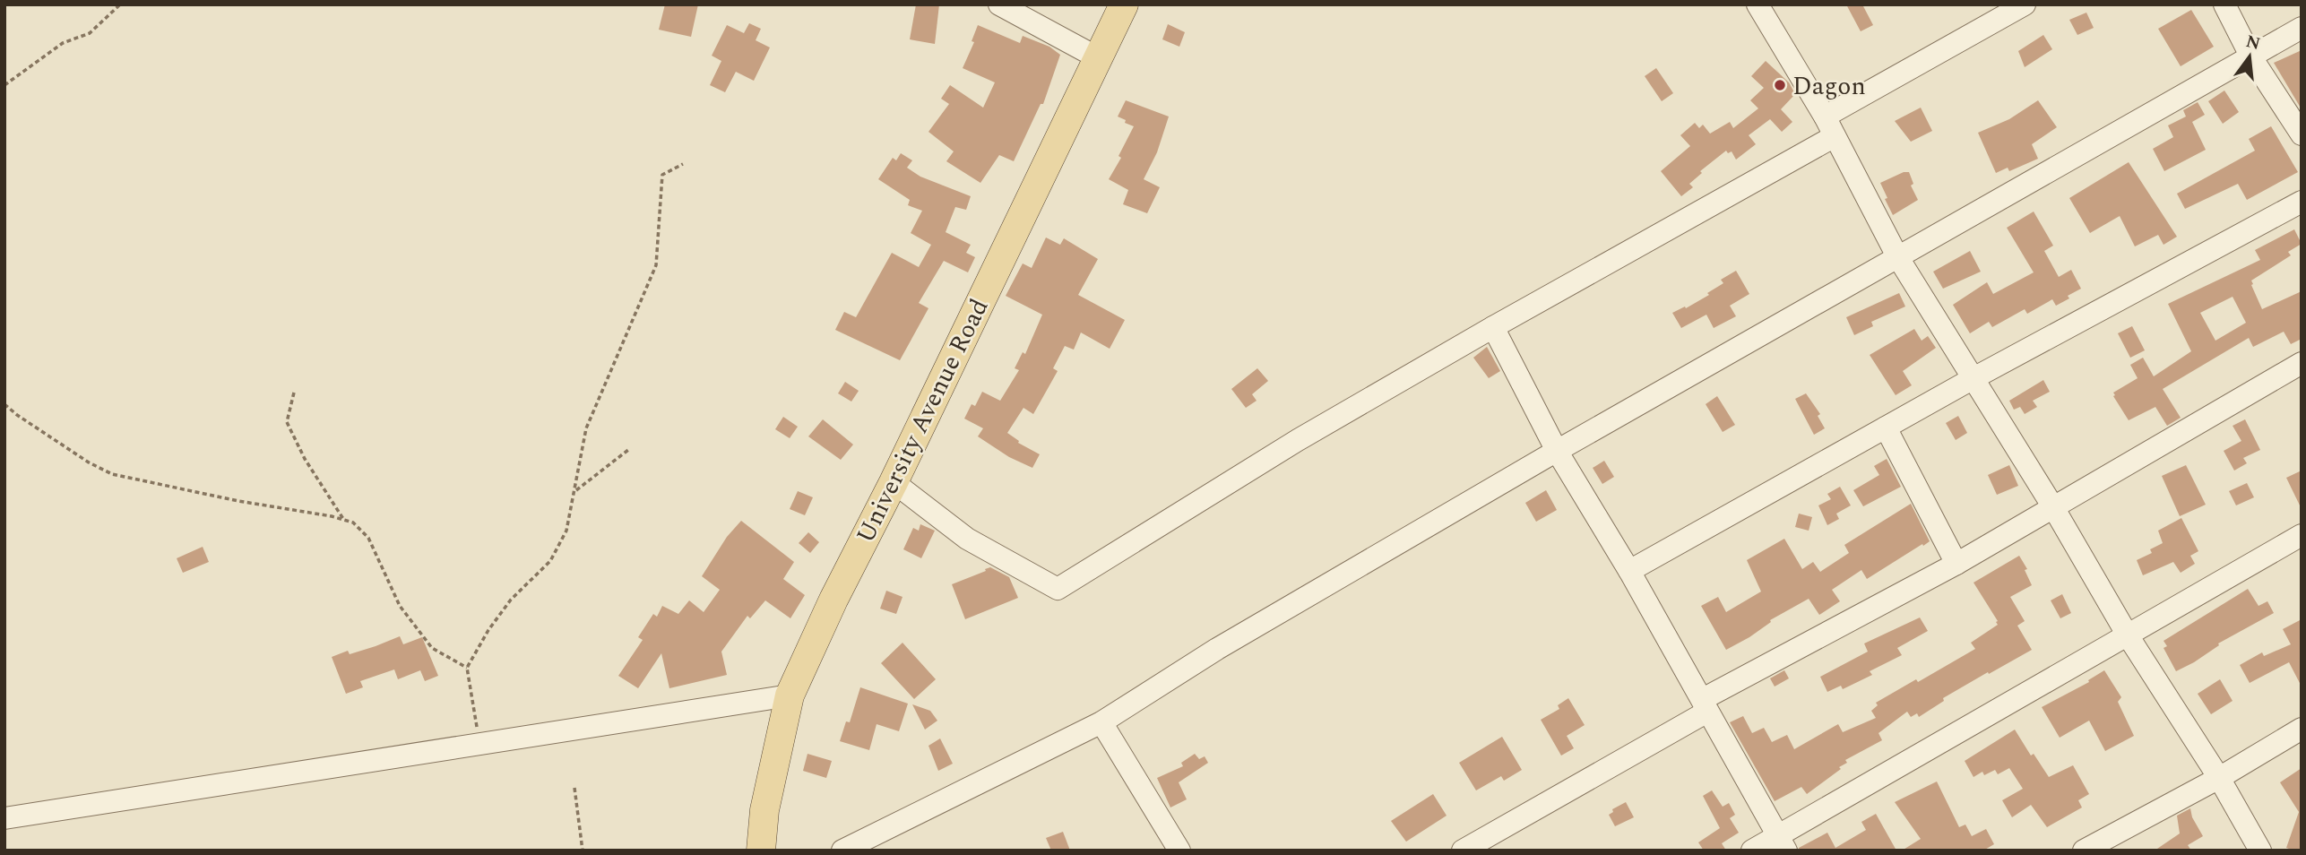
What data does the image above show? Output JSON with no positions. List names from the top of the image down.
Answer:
{
  "streets": {
    "main road": ["University Avenue Road"]
  },
  "places": ["Dagon"],
  "north": "top"
}
